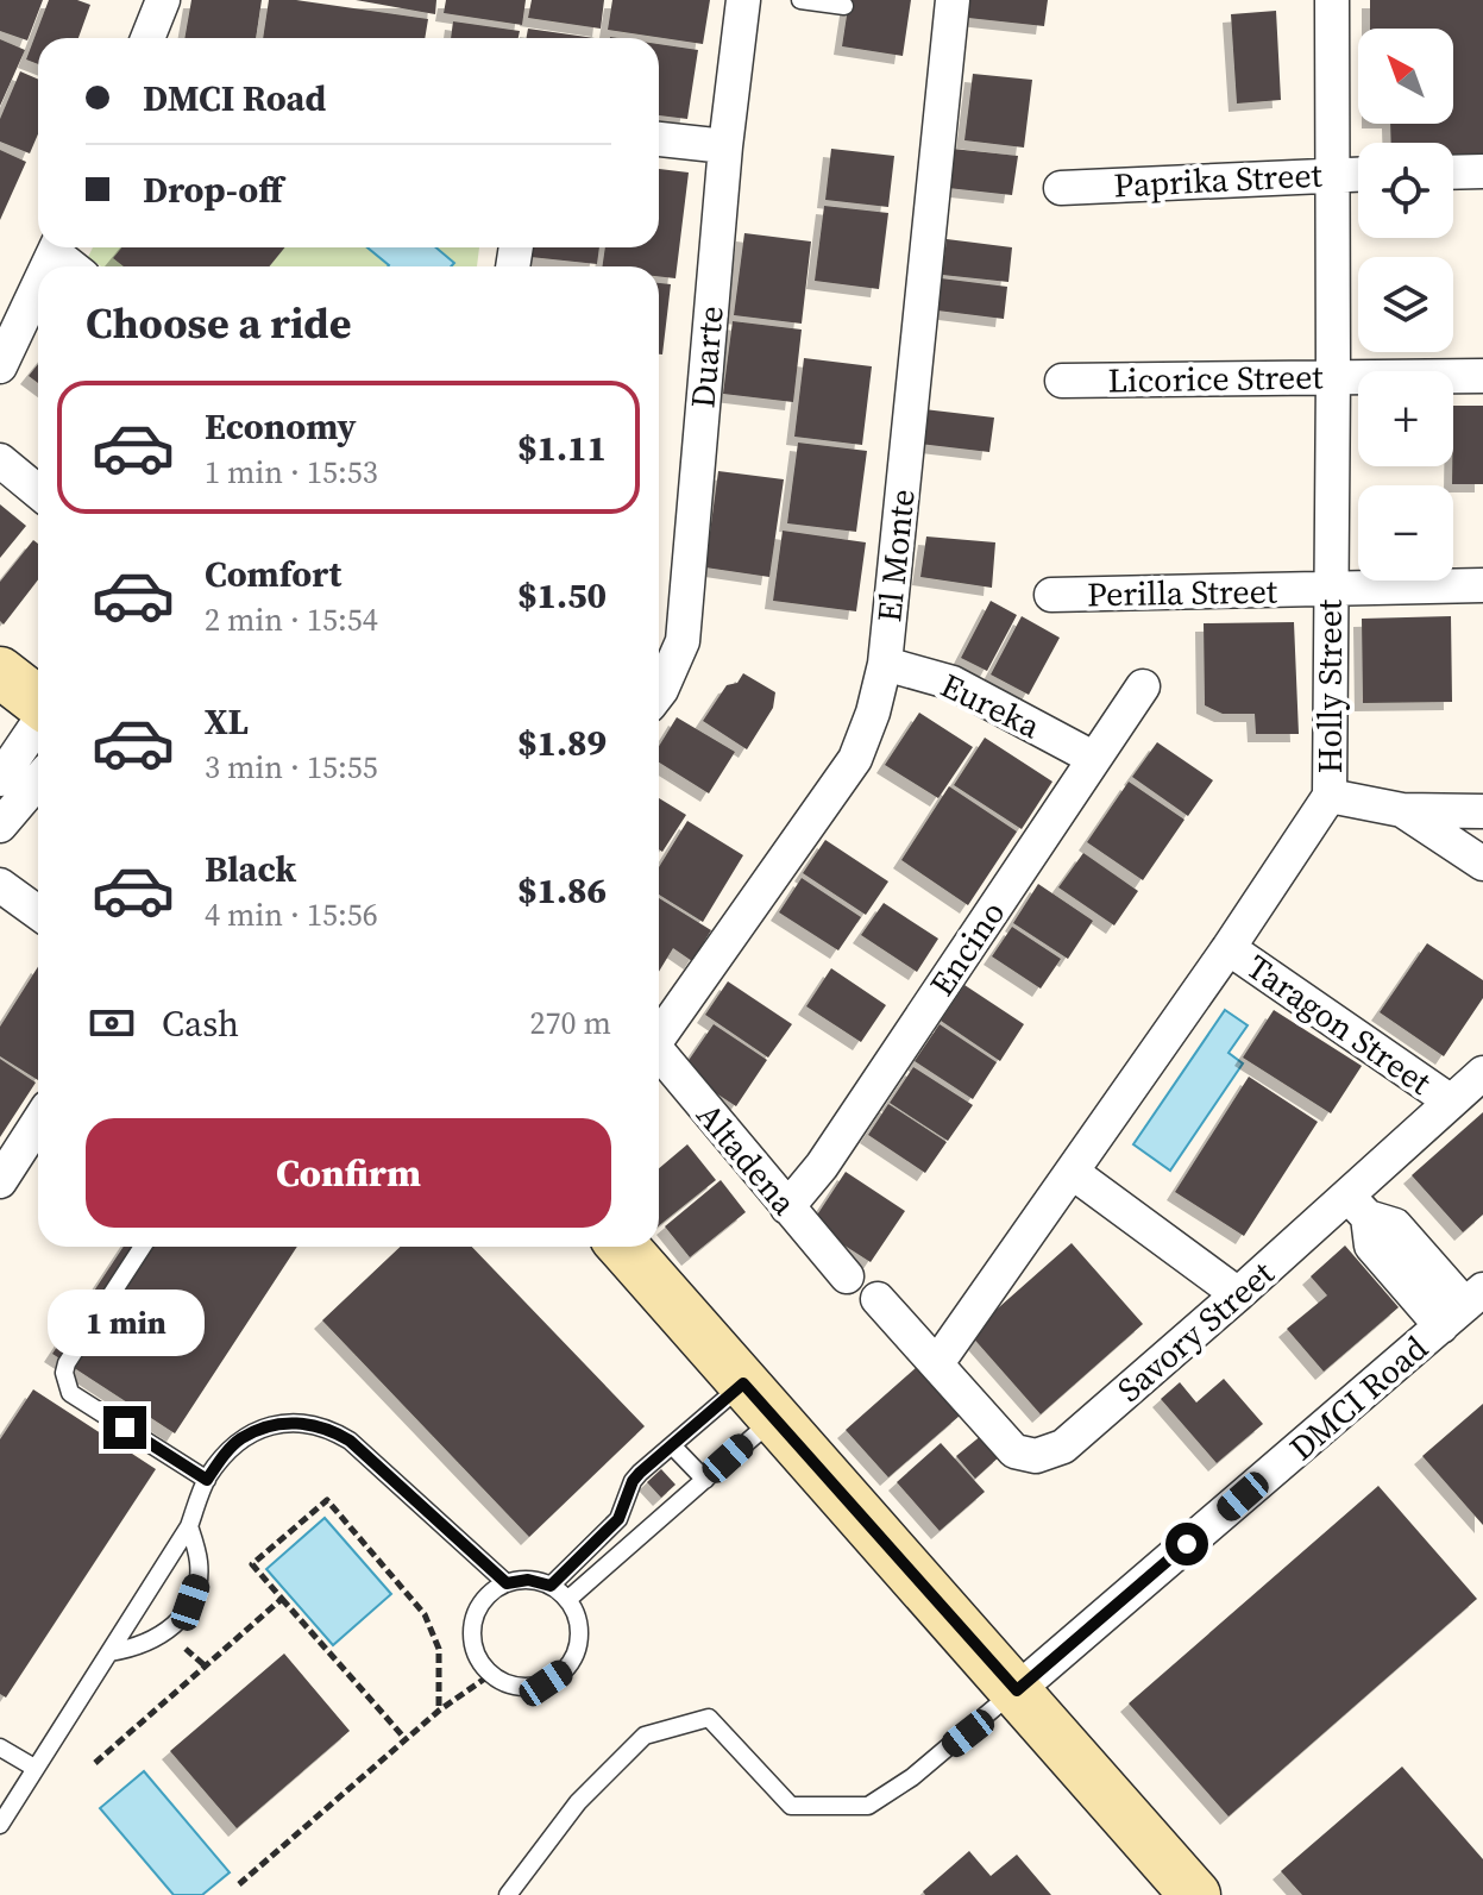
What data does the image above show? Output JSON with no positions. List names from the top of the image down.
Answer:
{
  "streets": {
    "street": [
      "Paprika Street",
      "Duarte",
      "Licorice Street",
      "El Monte",
      "Perilla Street",
      "Holly Street",
      "Eureka",
      "Encino",
      "Taragon Street",
      "Altadena",
      "Savory Street",
      "DMCI Road"
    ]
  },
  "crossings": [
    ["Paprika Street", "Holly Street"],
    ["Licorice Street", "Holly Street"],
    ["El Monte", "Eureka"],
    ["Perilla Street", "Holly Street"],
    ["Holly Street", "Taragon Street"],
    ["Holly Street", "Savory Street"],
    ["Eureka", "Encino"],
    ["Encino", "Altadena"],
    ["Taragon Street", "Savory Street"]
  ],
  "north": "top left",
  "page": {
    "map_buttons": ["+", "−"],
    "banner": ["DMCI Road", "Drop-off"],
    "heading": "Choose a ride",
    "list": [
      {
        "name": "Economy",
        "note": "1 min · 15:53",
        "value": "$1.11"
      },
      {
        "name": "Comfort",
        "note": "2 min · 15:54",
        "value": "$1.50"
      },
      {
        "name": "XL",
        "note": "3 min · 15:55",
        "value": "$1.89"
      },
      {
        "name": "Black",
        "note": "4 min · 15:56",
        "value": "$1.86"
      }
    ],
    "pay": ["Cash", "270 m"],
    "buttons": "Confirm",
    "bubble": "1 min"
  }
}
